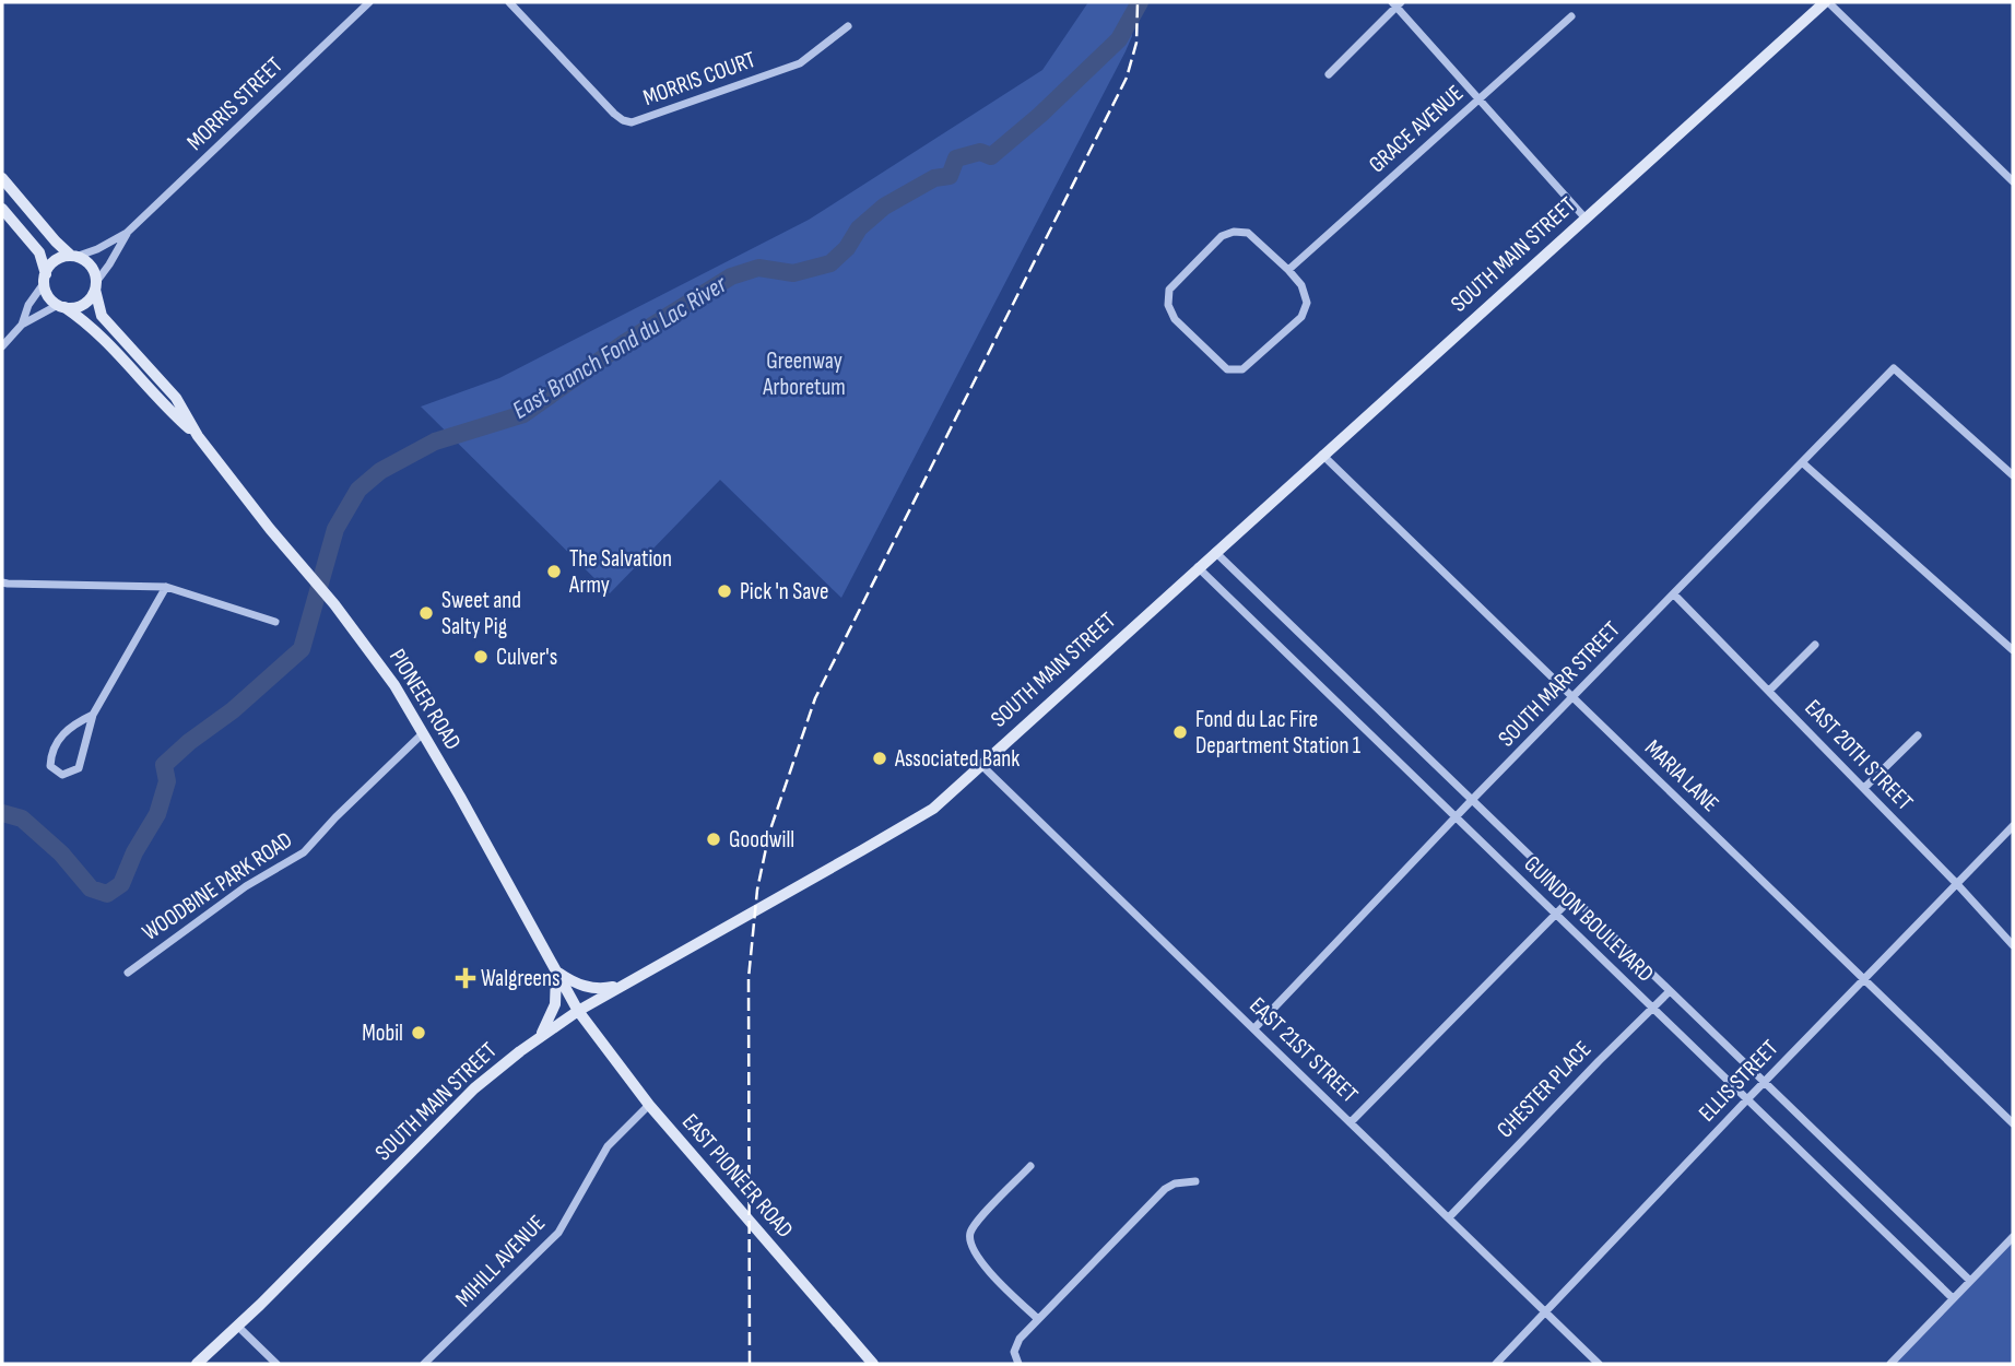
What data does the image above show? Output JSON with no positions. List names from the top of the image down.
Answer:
{
  "streets": {
    "main road": ["SOUTH MAIN STREET", "PIONEER ROAD", "EAST PIONEER ROAD"],
    "street": [
      "MORRIS COURT",
      "MORRIS STREET",
      "GRACE AVENUE",
      "SOUTH MARR STREET",
      "EAST 20TH STREET",
      "MARIA LANE",
      "WOODBINE PARK ROAD",
      "GUINDON BOULEVARD",
      "EAST 21ST STREET",
      "ELLIS STREET",
      "CHESTER PLACE",
      "MIHILL AVENUE"
    ]
  },
  "crossings": [
    ["MORRIS STREET", "PIONEER ROAD"],
    ["SOUTH MAIN STREET", "PIONEER ROAD"],
    ["SOUTH MAIN STREET", "MARIA LANE"],
    ["SOUTH MAIN STREET", "GUINDON BOULEVARD"],
    ["SOUTH MAIN STREET", "EAST 21ST STREET"],
    ["SOUTH MAIN STREET", "EAST PIONEER ROAD"],
    ["SOUTH MARR STREET", "EAST 20TH STREET"],
    ["SOUTH MARR STREET", "MARIA LANE"],
    ["SOUTH MARR STREET", "GUINDON BOULEVARD"],
    ["SOUTH MARR STREET", "EAST 21ST STREET"],
    ["PIONEER ROAD", "WOODBINE PARK ROAD"],
    ["PIONEER ROAD", "EAST PIONEER ROAD"],
    ["EAST 20TH STREET", "ELLIS STREET"],
    ["MARIA LANE", "ELLIS STREET"],
    ["GUINDON BOULEVARD", "ELLIS STREET"],
    ["GUINDON BOULEVARD", "CHESTER PLACE"],
    ["EAST 21ST STREET", "ELLIS STREET"],
    ["EAST 21ST STREET", "CHESTER PLACE"],
    ["EAST PIONEER ROAD", "MIHILL AVENUE"]
  ],
  "water": ["East Branch Fond du Lac River"],
  "parks": ["Greenway Arboretum"],
  "places": {
    "other": [
      "The Salvation Army",
      "Pick 'n Save",
      "Sweet and Salty Pig",
      "Culver's",
      "Fond du Lac Fire Department Station 1",
      "Associated Bank",
      "Goodwill",
      "Mobil"
    ],
    "health": ["Walgreens"]
  }
}
